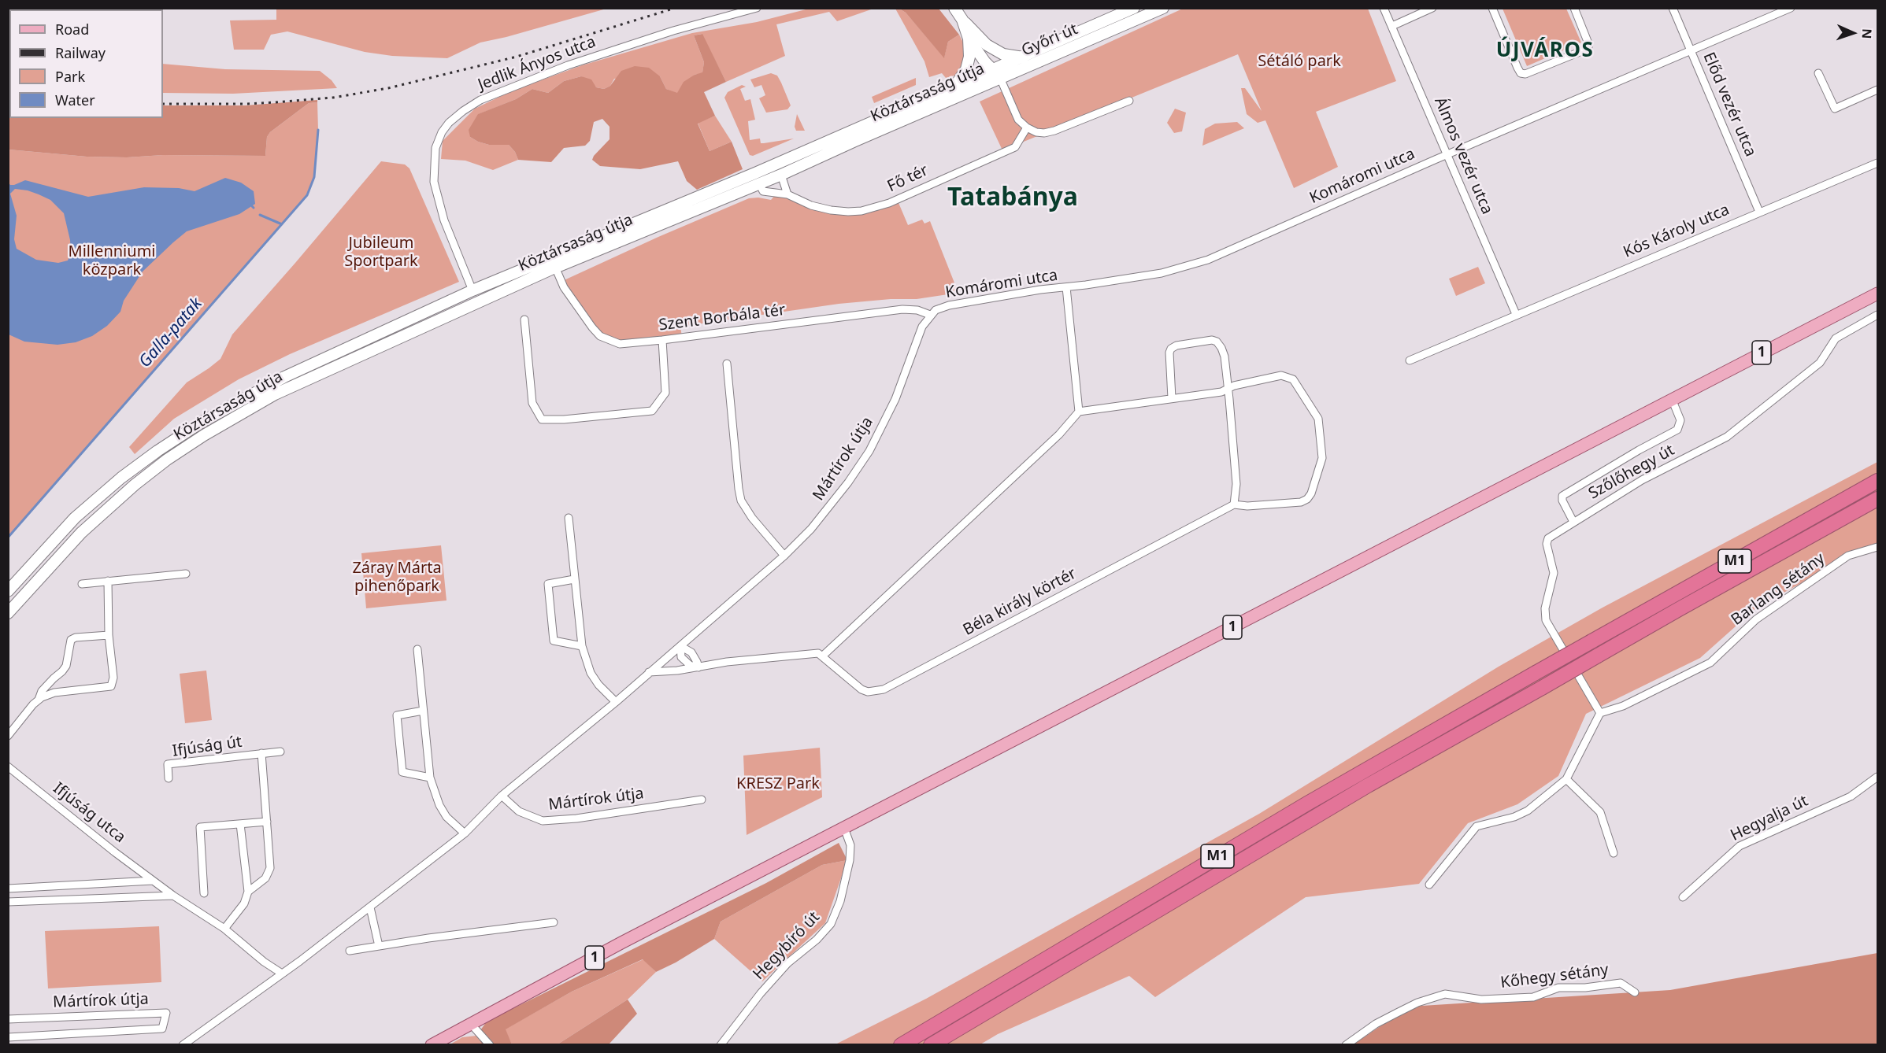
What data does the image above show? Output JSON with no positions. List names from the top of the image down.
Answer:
{
  "streets": {
    "highway": ["M1"],
    "main road": ["1"],
    "street": [
      "Győri út",
      "Jedlik Ányos utca",
      "Köztársaság útja",
      "Előd vezér utca",
      "Álmos vezér utca",
      "Komáromi utca",
      "Fő tér",
      "Kós Károly utca",
      "Szent Borbála tér",
      "Mártírok útja",
      "Szőlőhegy út",
      "Barlang sétány",
      "Béla király körtér",
      "Ifjúság út",
      "Ifjúság utca",
      "Hegyalja út",
      "Hegybíró út",
      "Kőhegy sétány"
    ]
  },
  "crossings": [
    ["Győri út", "Köztársaság útja"],
    ["Jedlik Ányos utca", "Köztársaság útja"],
    ["Köztársaság útja", "Fő tér"],
    ["Köztársaság útja", "Szent Borbála tér"],
    ["Előd vezér utca", "Komáromi utca"],
    ["Előd vezér utca", "Kós Károly utca"],
    ["Álmos vezér utca", "Komáromi utca"],
    ["Álmos vezér utca", "Kós Károly utca"],
    ["Komáromi utca", "Szent Borbála tér"],
    ["Komáromi utca", "Mártírok útja"],
    ["Szent Borbála tér", "Mártírok útja"],
    ["1", "Hegybíró út"],
    ["Mártírok útja", "Ifjúság utca"],
    ["Szőlőhegy út", "Barlang sétány"],
    ["Ifjúság út", "Ifjúság utca"]
  ],
  "districts": ["ÚJVÁROS", "Tatabánya"],
  "water": ["Galla-patak"],
  "parks": [
    "Sétáló park",
    "Jubileum Sportpark",
    "Millenniumi közpark",
    "Záray Márta pihenőpark",
    "KRESZ Park"
  ],
  "legend": [
    "Road",
    "Railway",
    "Park",
    "Water"
  ],
  "north": "right"
}
